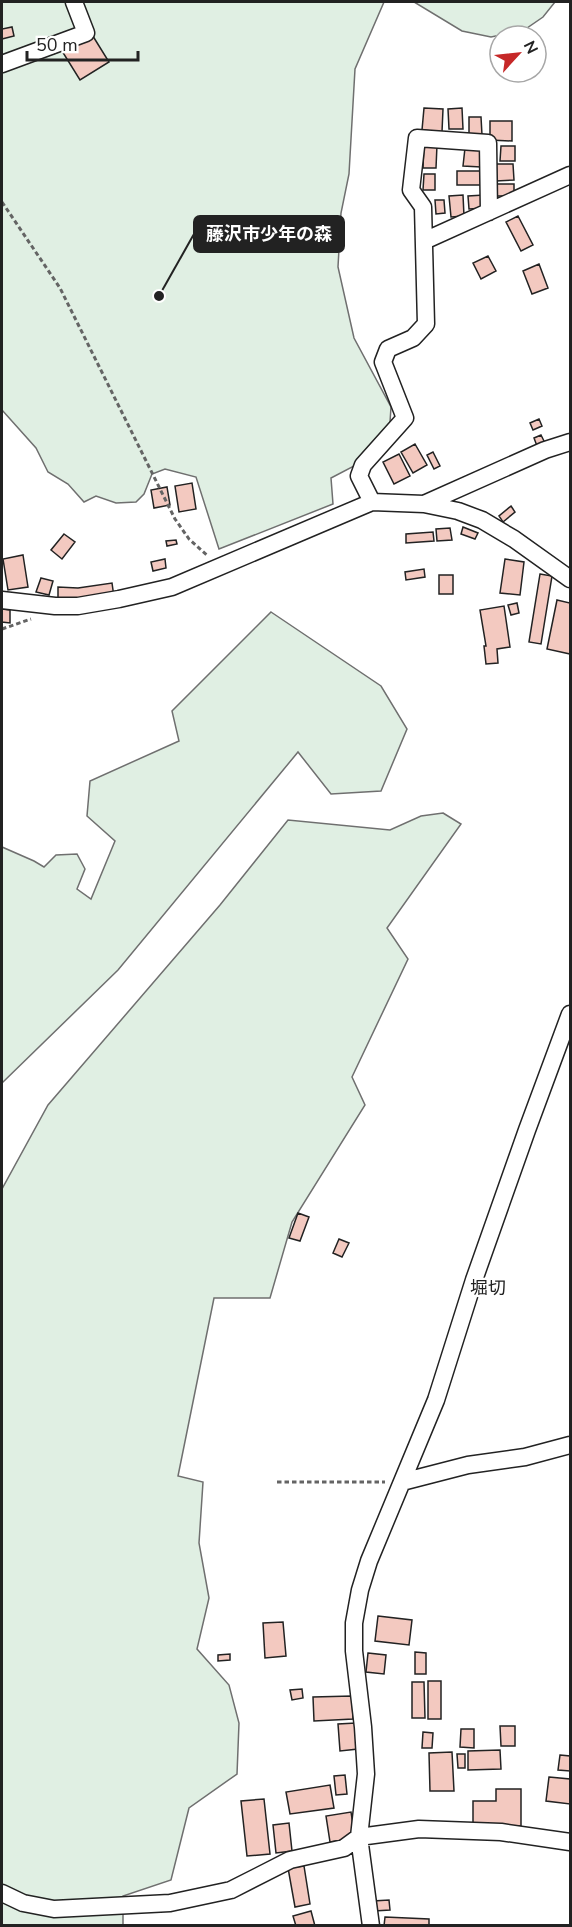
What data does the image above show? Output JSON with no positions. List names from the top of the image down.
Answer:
{
  "districts": ["堀切"],
  "places": ["藤沢市少年の森"],
  "scale_bar": "50 m",
  "north": "top right"
}
